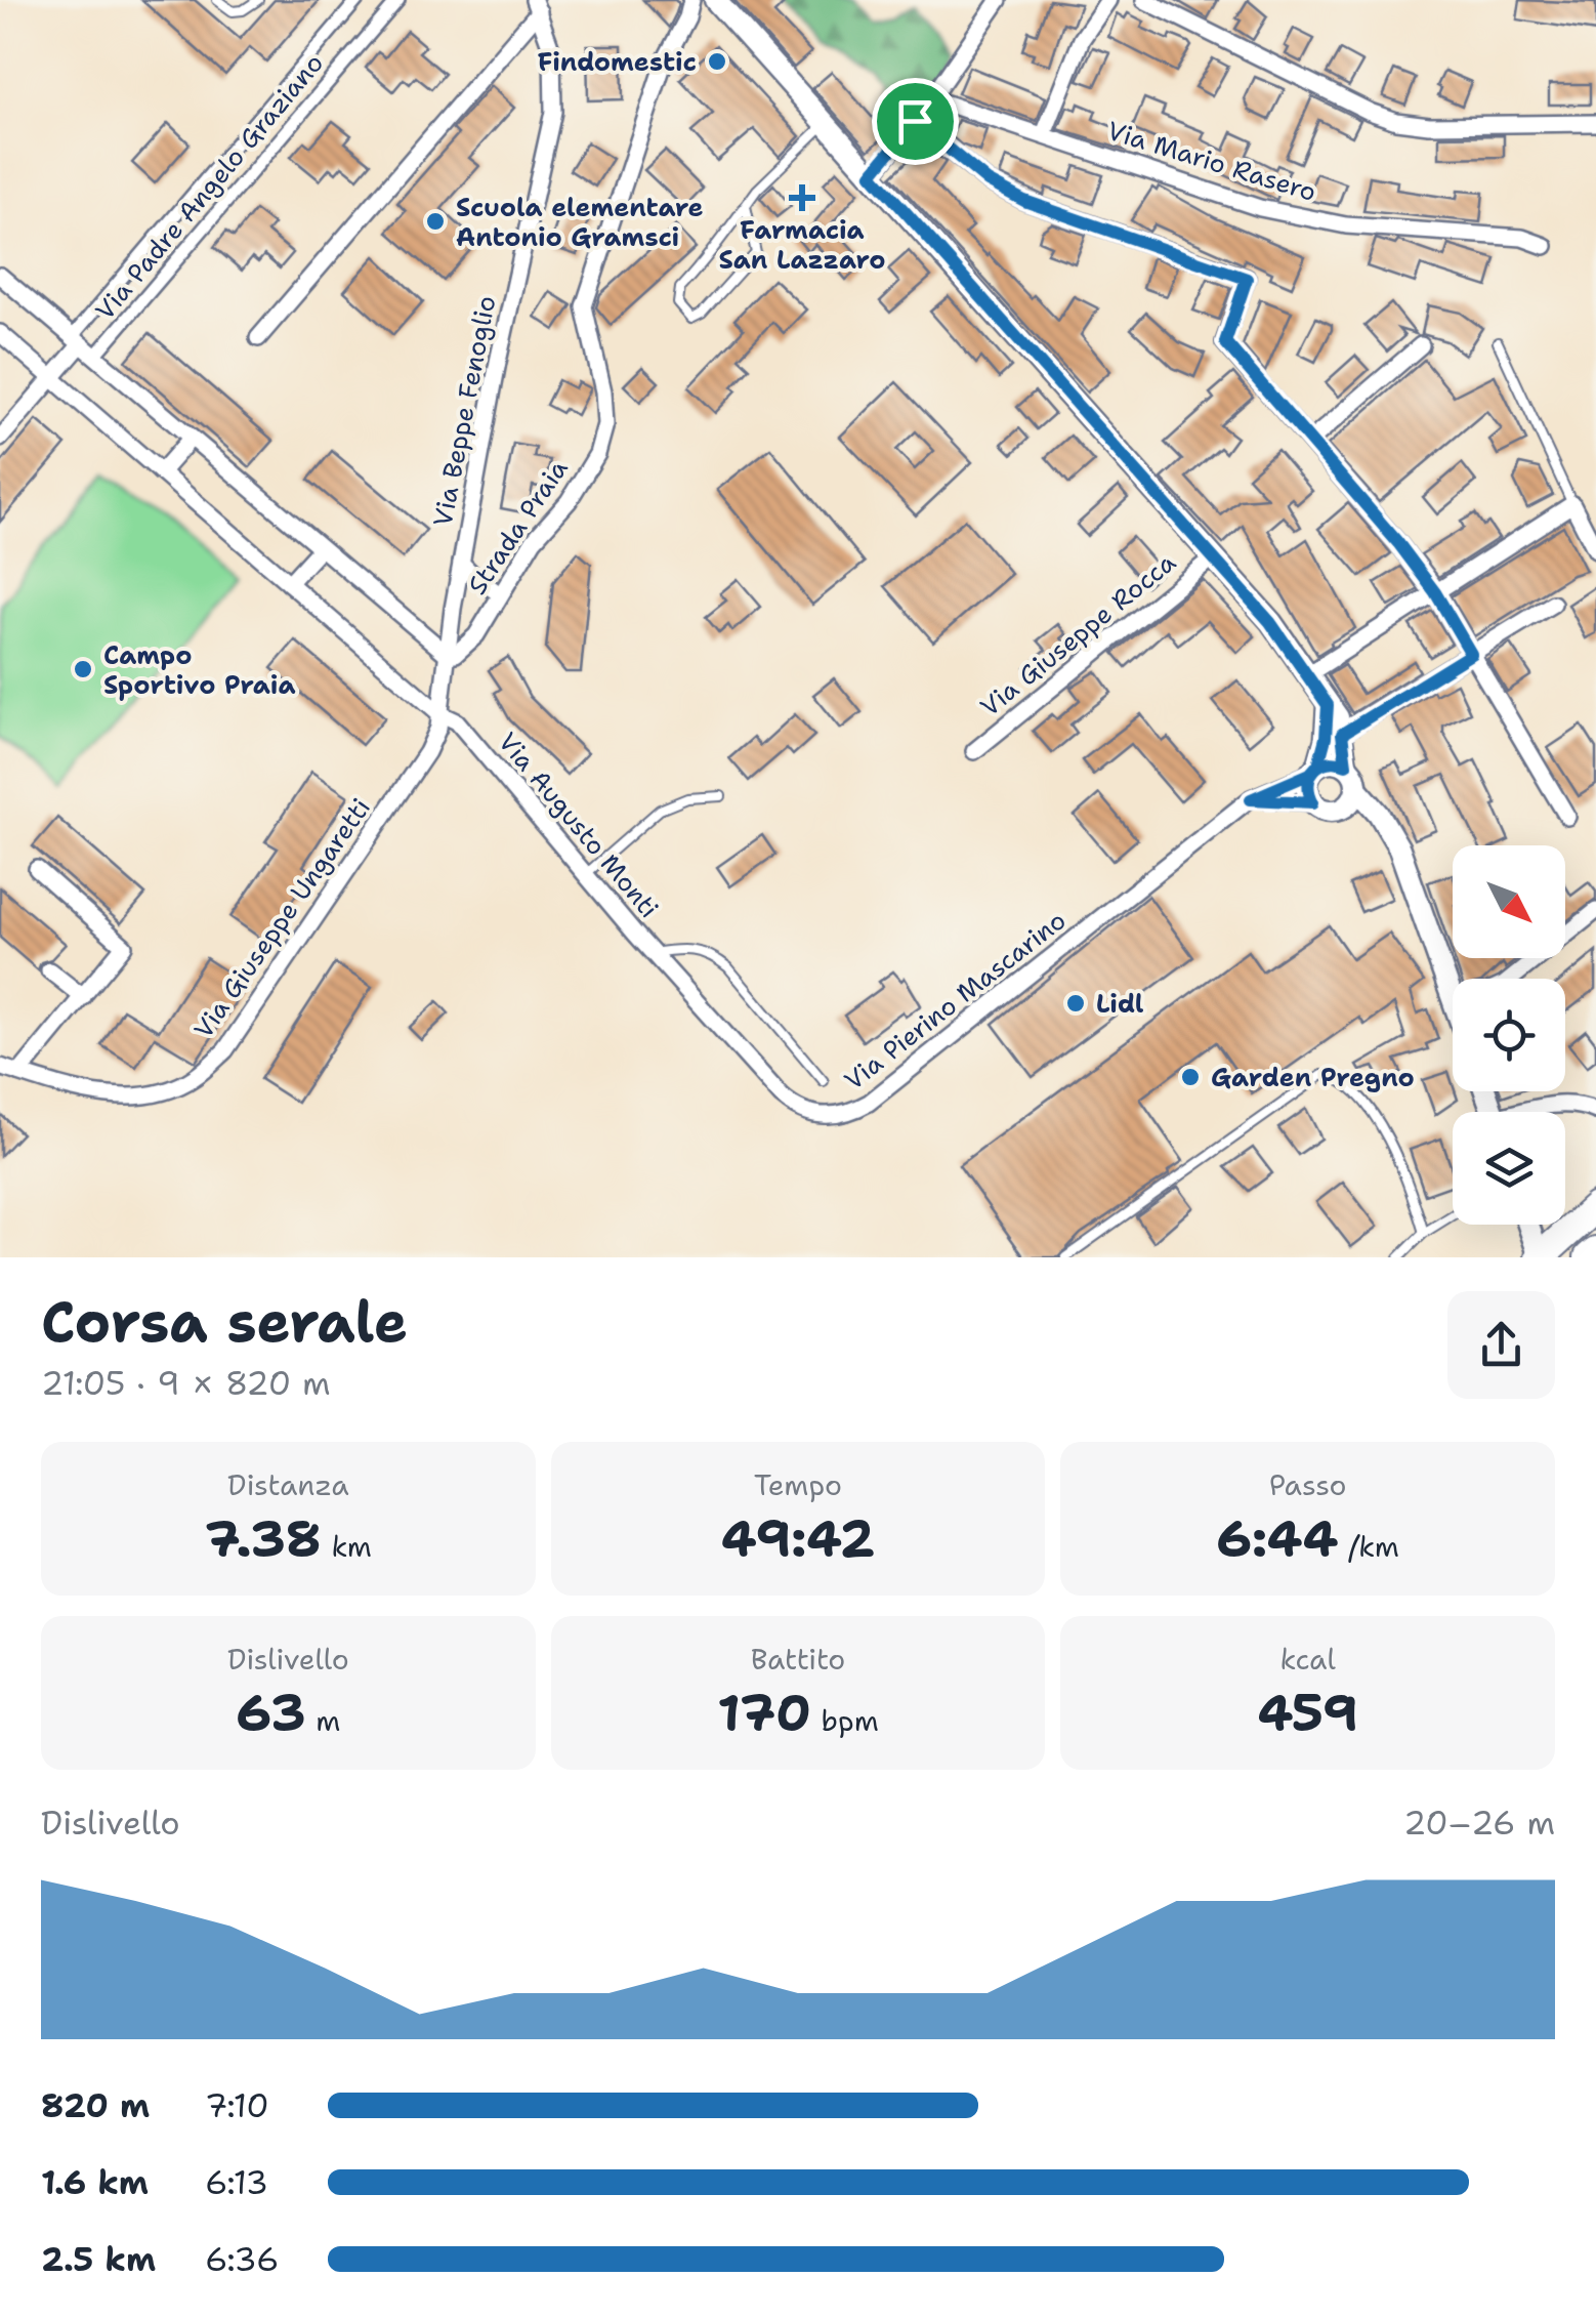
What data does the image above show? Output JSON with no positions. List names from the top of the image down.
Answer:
{
  "streets": {
    "street": [
      "Via Mario Rasero",
      "Via Padre Angelo Graziano",
      "Via Beppe Fenoglio",
      "Strada Praia",
      "Via Giuseppe Rocca",
      "Via Augusto Monti",
      "Via Giuseppe Ungaretti",
      "Via Pierino Mascarino"
    ]
  },
  "crossings": [
    ["Via Beppe Fenoglio", "Strada Praia"],
    ["Via Beppe Fenoglio", "Via Augusto Monti"],
    ["Via Beppe Fenoglio", "Via Giuseppe Ungaretti"],
    ["Via Augusto Monti", "Via Giuseppe Ungaretti"],
    ["Via Augusto Monti", "Via Pierino Mascarino"]
  ],
  "places": {
    "other": [
      "Findomestic",
      "Scuola elementare Antonio Gramsci",
      "Campo Sportivo Praia",
      "Lidl",
      "Garden Pregno"
    ],
    "health": ["Farmacia San Lazzaro"]
  },
  "north": "bottom right",
  "page": {
    "heading": ["Corsa serale", "21:05 · 9 × 820 m"],
    "stats": [
      ["Distanza", "7.38 km"],
      ["Tempo", "49:42"],
      ["Passo", "6:44 /km"],
      ["Dislivello", "63 m"],
      ["Battito", "170 bpm"],
      ["kcal", "459"]
    ],
    "chart": ["Dislivello", "20–26 m"],
    "list": [
      {
        "name": "820 m",
        "note": "7:10"
      },
      {
        "name": "1.6 km",
        "note": "6:13"
      },
      {
        "name": "2.5 km",
        "note": "6:36"
      }
    ]
  }
}
